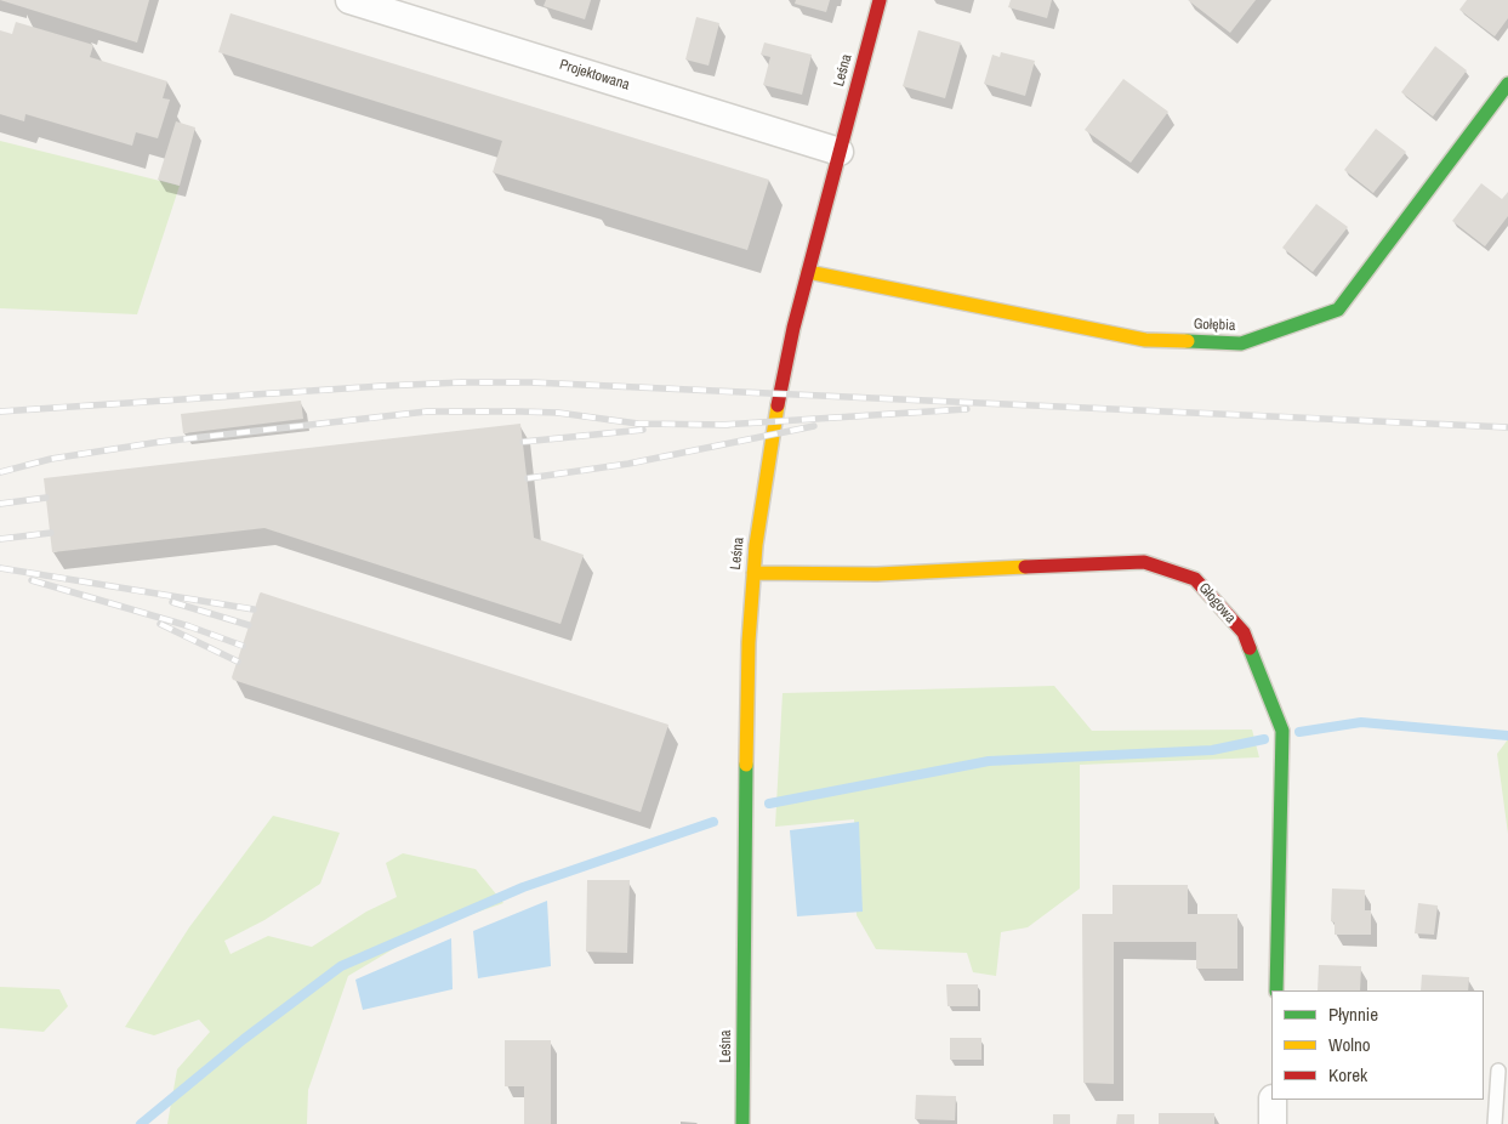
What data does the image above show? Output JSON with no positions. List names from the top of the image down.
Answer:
{
  "streets": {
    "street": [
      "Leśna",
      "Projektowana",
      "Gołębia",
      "Głogowa"
    ]
  },
  "crossings": [
    ["Leśna", "Projektowana"],
    ["Leśna", "Gołębia"],
    ["Leśna", "Głogowa"]
  ],
  "legend": ["Płynnie", "Wolno", "Korek"]
}
